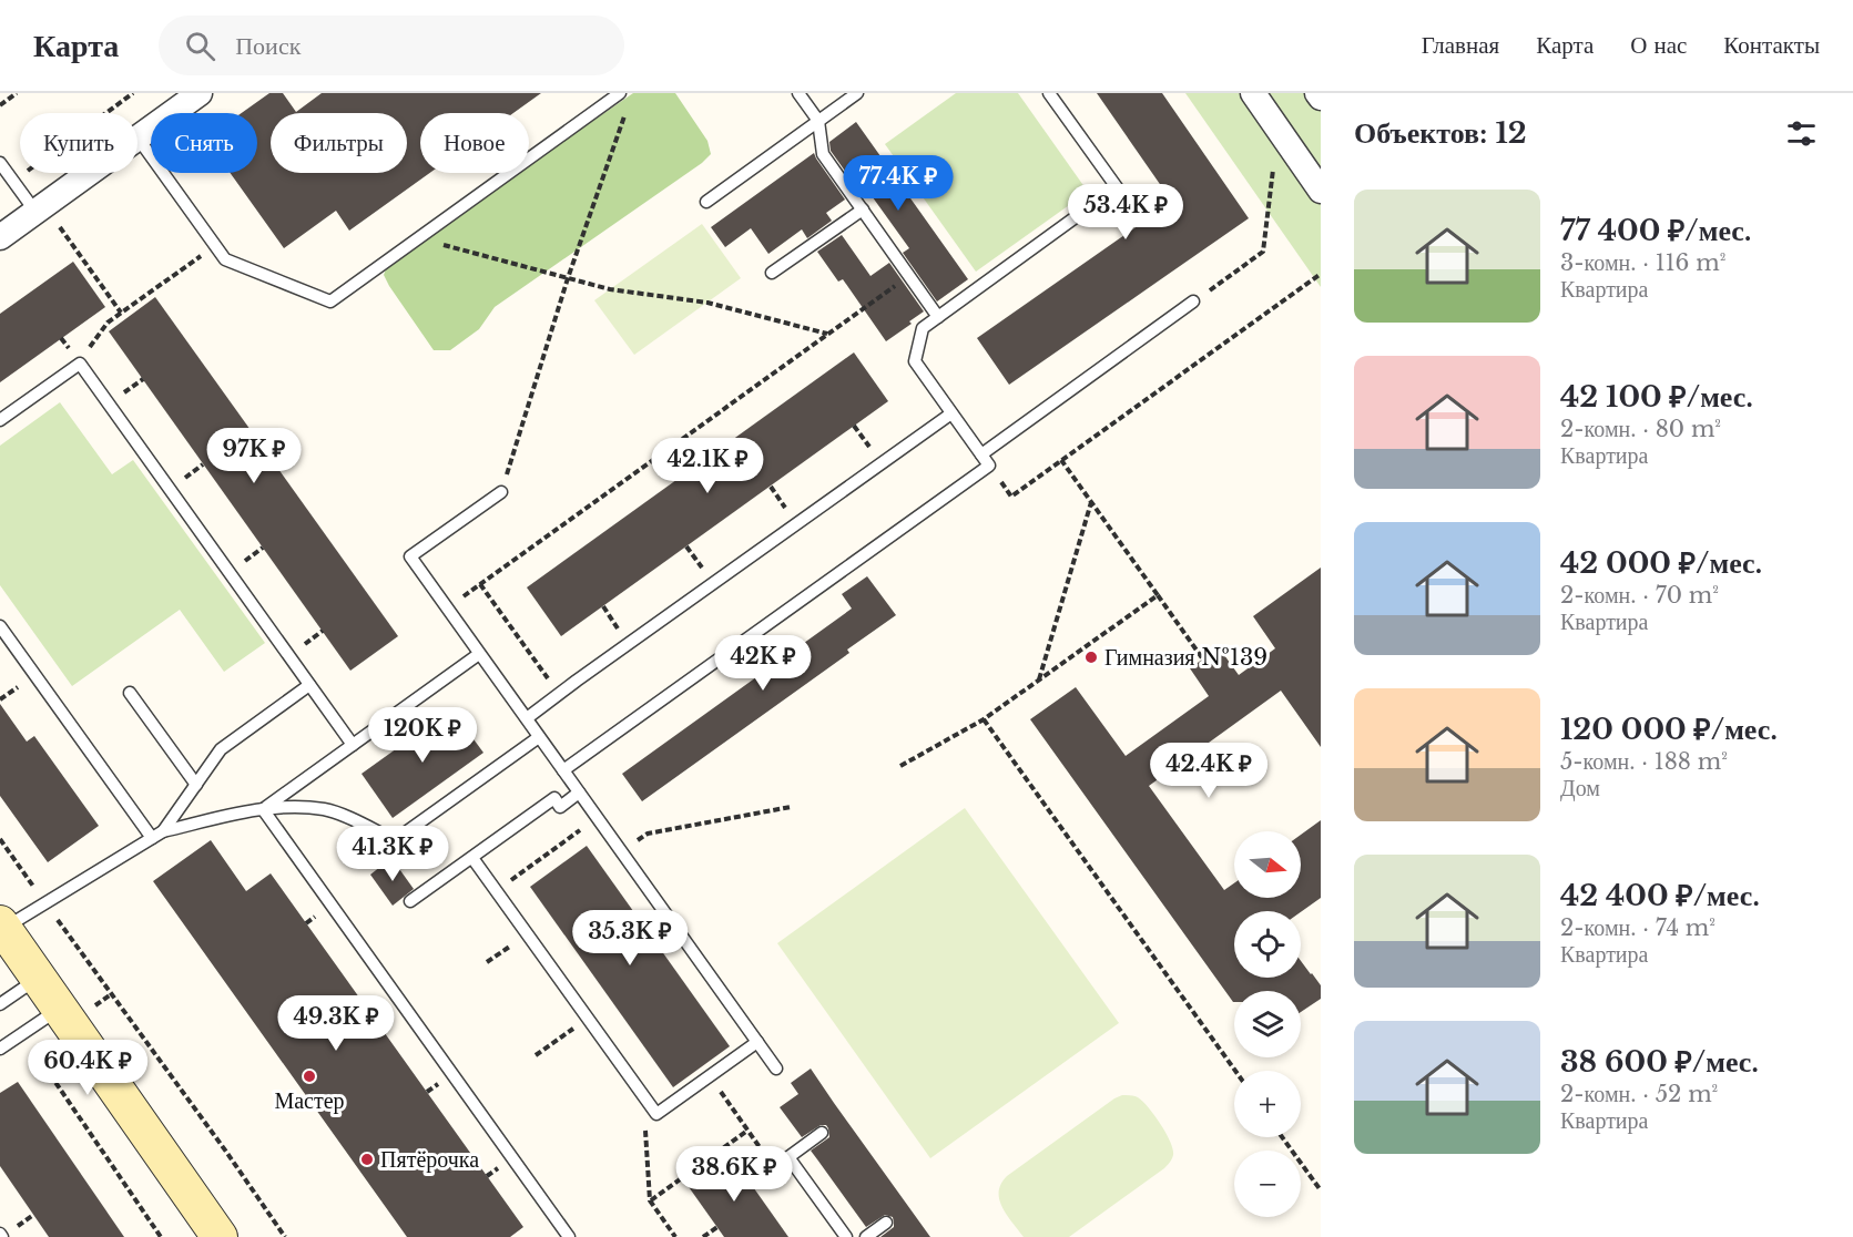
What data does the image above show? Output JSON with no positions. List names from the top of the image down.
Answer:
{
  "places": ["Гимназия №139", "Мастер", "Пятёрочка"],
  "north": "right",
  "page": {
    "header": "Карта",
    "search": "Поиск",
    "nav": [
      "Главная",
      "Карта",
      "О нас",
      "Контакты"
    ],
    "heading": "Объектов: 12",
    "chip": [
      "Купить",
      "Снять",
      "Фильтры",
      "Новое"
    ],
    "price": [
      "77.4K ₽",
      "53.4K ₽",
      "97K ₽",
      "42.1K ₽",
      "42K ₽",
      "120K ₽",
      "42.4K ₽",
      "41.3K ₽",
      "35.3K ₽",
      "49.3K ₽",
      "60.4K ₽",
      "38.6K ₽"
    ],
    "list": [
      {
        "name": "77 400 ₽/мес.",
        "note": "3-комн. · 116 m² · Квартира"
      },
      {
        "name": "42 100 ₽/мес.",
        "note": "2-комн. · 80 m² · Квартира"
      },
      {
        "name": "42 000 ₽/мес.",
        "note": "2-комн. · 70 m² · Квартира"
      },
      {
        "name": "120 000 ₽/мес.",
        "note": "5-комн. · 188 m² · Дом"
      },
      {
        "name": "42 400 ₽/мес.",
        "note": "2-комн. · 74 m² · Квартира"
      },
      {
        "name": "38 600 ₽/мес.",
        "note": "2-комн. · 52 m² · Квартира"
      }
    ],
    "map_buttons": ["+", "−"]
  }
}
